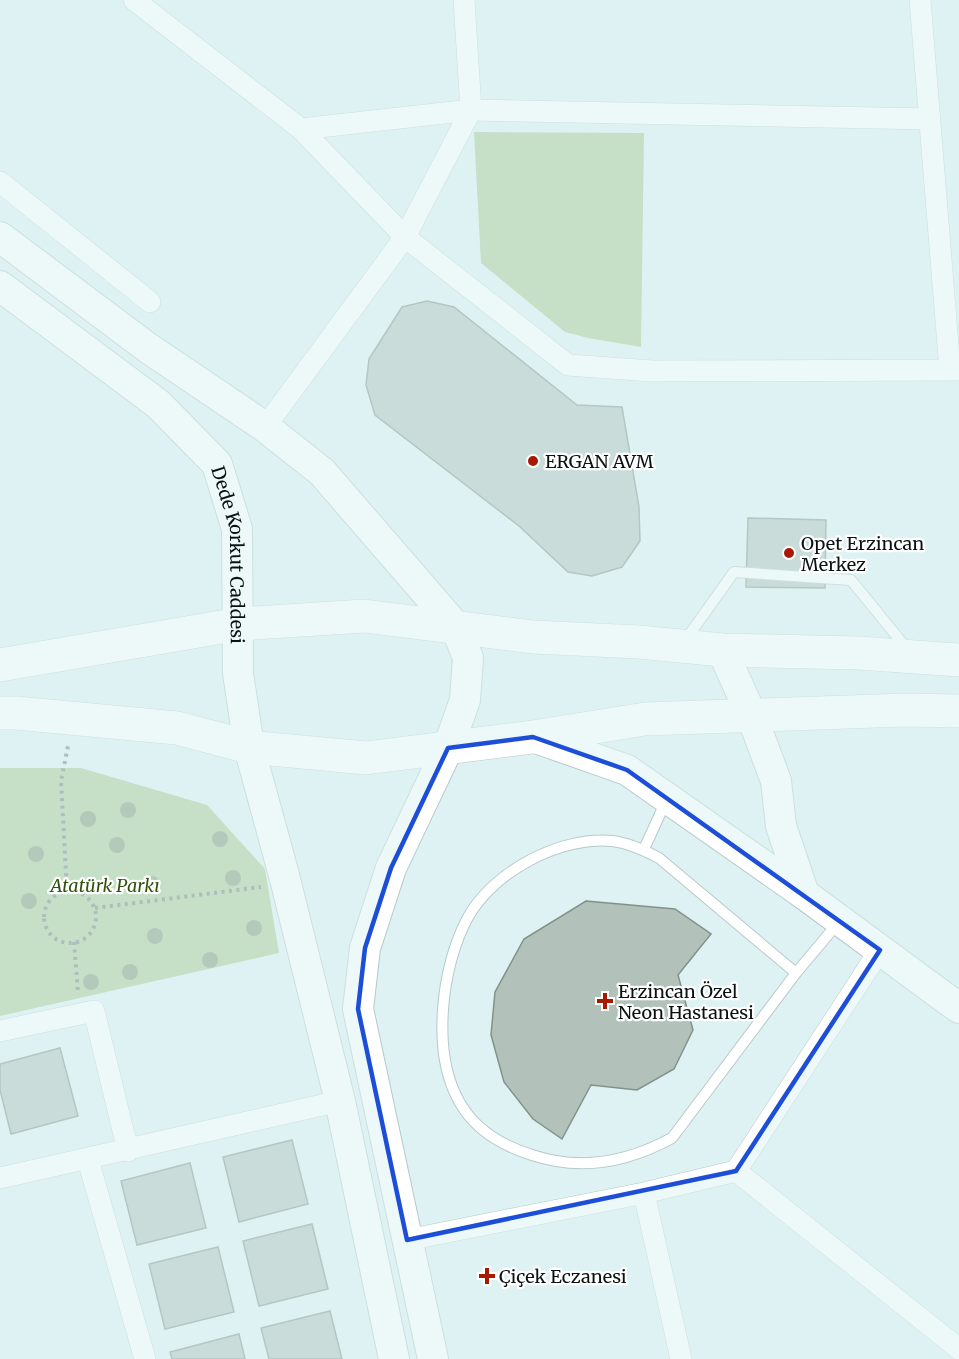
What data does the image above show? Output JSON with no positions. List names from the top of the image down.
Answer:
{
  "streets": {
    "main road": ["Dede Korkut Caddesi"]
  },
  "parks": ["Atatürk Parkı"],
  "places": {
    "other": ["ERGAN AVM", "Opet Erzincan Merkez"],
    "health": ["Erzincan Özel Neon Hastanesi", "Çiçek Eczanesi"]
  }
}
